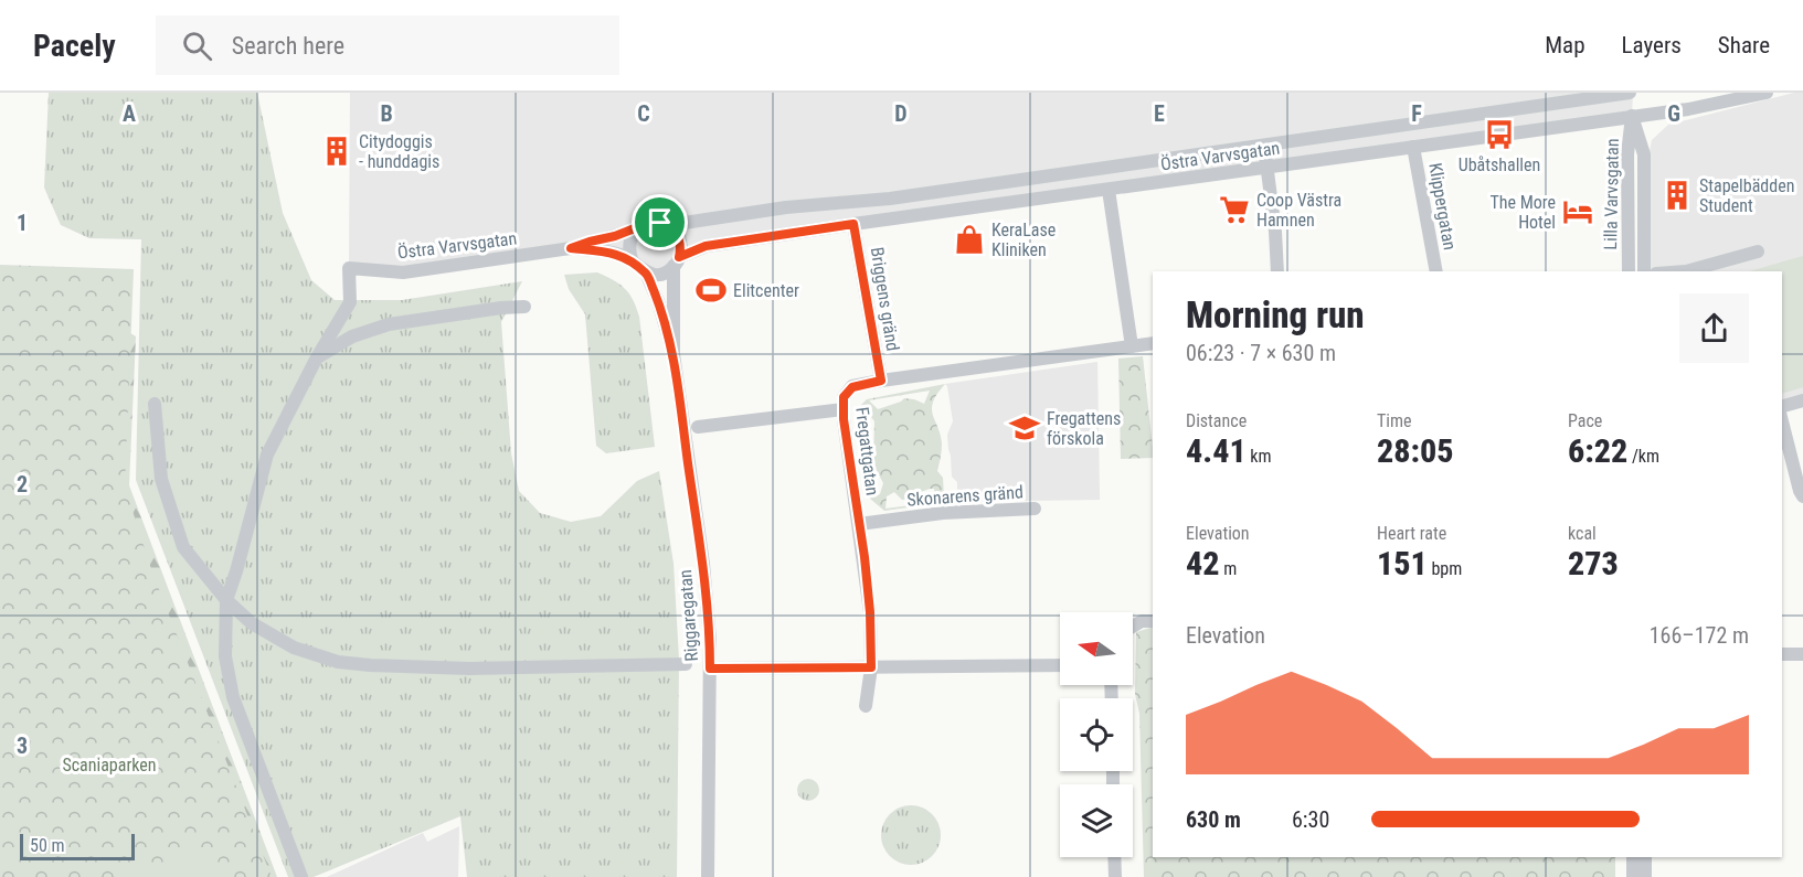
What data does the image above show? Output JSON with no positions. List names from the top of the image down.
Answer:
{
  "streets": {
    "street": [
      "Östra Varvsgatan",
      "Lilla Varvsgatan",
      "Klippergatan",
      "Briggens gränd",
      "Fregattgatan",
      "Skonarens gränd",
      "Riggaregatan"
    ]
  },
  "crossings": [
    ["Östra Varvsgatan", "Lilla Varvsgatan"],
    ["Östra Varvsgatan", "Klippergatan"],
    ["Östra Varvsgatan", "Briggens gränd"],
    ["Östra Varvsgatan", "Riggaregatan"],
    ["Briggens gränd", "Fregattgatan"],
    ["Fregattgatan", "Skonarens gränd"]
  ],
  "parks": ["Scaniaparken"],
  "places": {
    "bus stop": ["Ubåtshallen"],
    "building": ["Citydoggis - hunddagis", "Stapelbädden Student"],
    "supermarket": ["Coop Västra Hamnen"],
    "hotel": ["The More Hotel"],
    "shop": ["KeraLase Kliniken"],
    "sports": ["Elitcenter"],
    "school or university": ["Fregattens förskola"]
  },
  "scale_bar": "50 m",
  "north": "left",
  "page": {
    "header": "Pacely",
    "search": "Search here",
    "nav": ["Map", "Layers", "Share"],
    "heading": ["Morning run", "06:23 · 7 × 630 m"],
    "stats": [
      ["Distance", "4.41 km"],
      ["Time", "28:05"],
      ["Pace", "6:22 /km"],
      ["Elevation", "42 m"],
      ["Heart rate", "151 bpm"],
      ["kcal", "273"]
    ],
    "chart": ["Elevation", "166–172 m"],
    "list": [
      {
        "name": "630 m",
        "note": "6:30"
      }
    ],
    "scale": "50 m"
  },
  "grid": {
    "columns": [
      "A",
      "B",
      "C",
      "D",
      "E",
      "F",
      "G"
    ],
    "rows": ["1", "2", "3"]
  }
}
